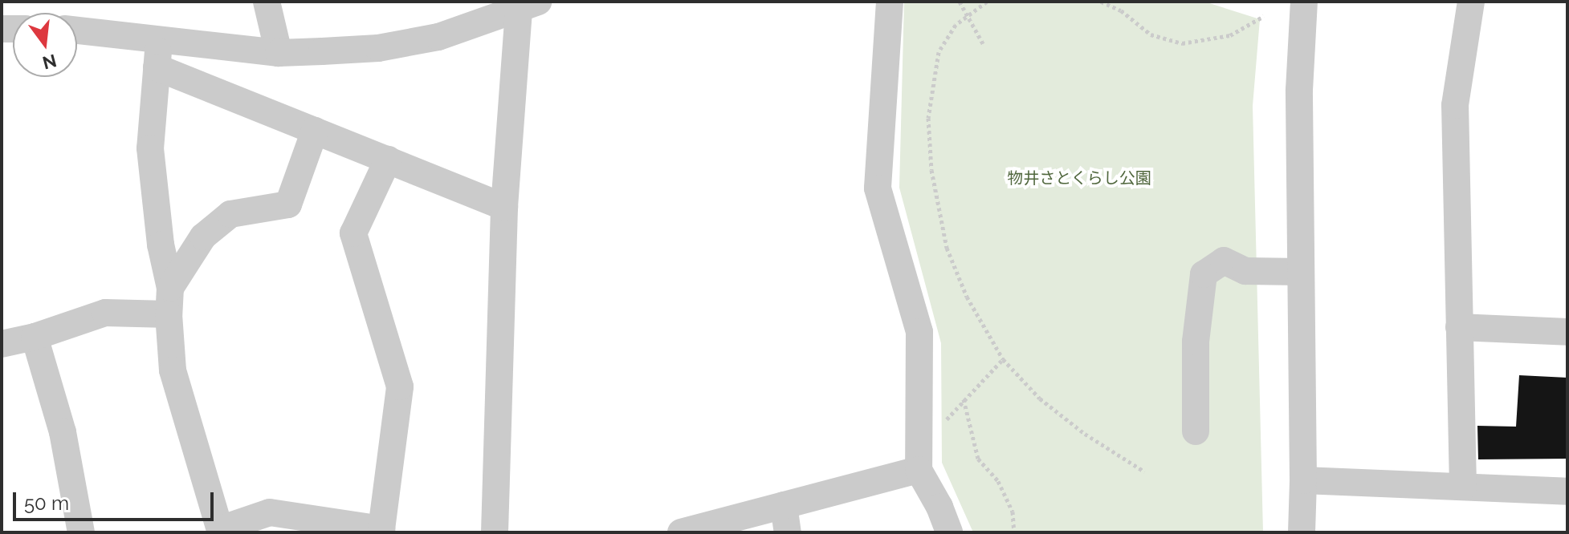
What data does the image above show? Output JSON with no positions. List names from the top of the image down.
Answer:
{
  "parks": ["物井さとくらし公園"],
  "scale_bar": "50 m",
  "north": "bottom"
}
